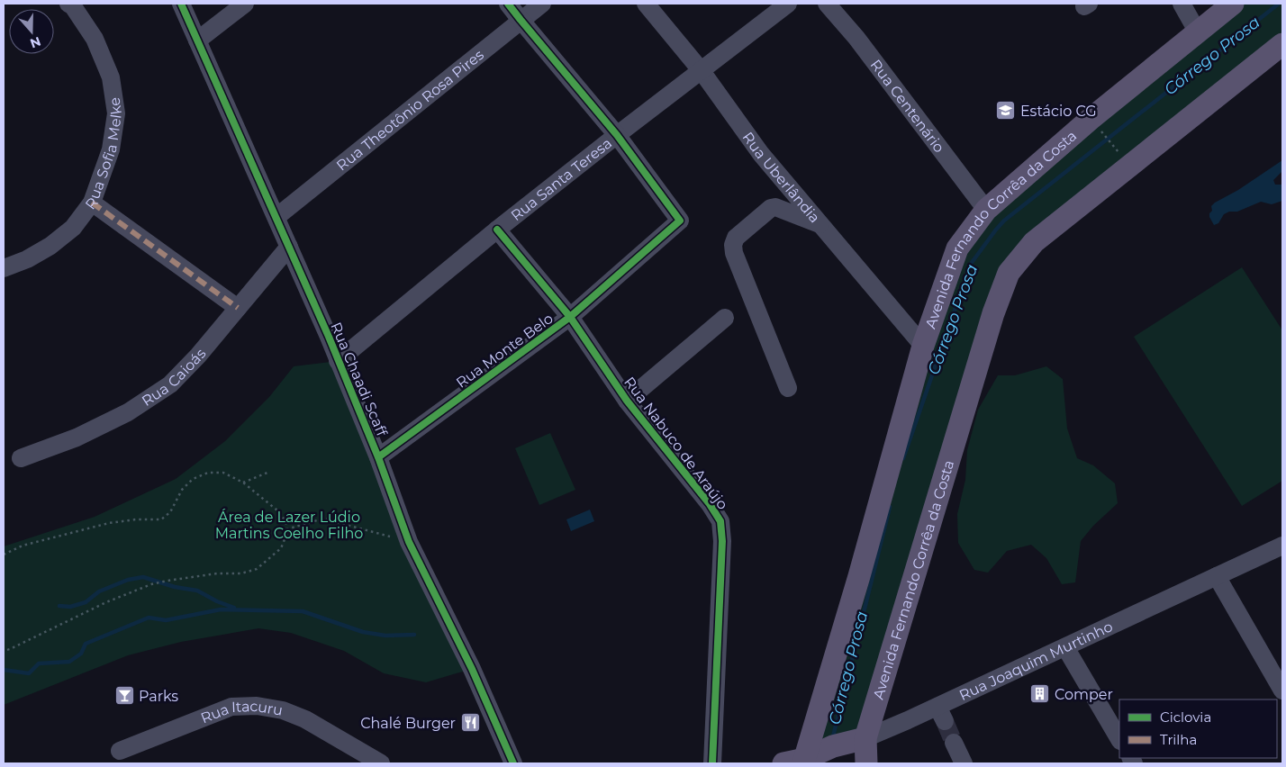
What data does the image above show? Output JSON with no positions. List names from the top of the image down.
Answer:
{
  "streets": {
    "main road": ["Avenida Fernando Corrêa da Costa", "Rua Joaquim Murtinho"],
    "street": [
      "Rua Centenário",
      "Rua Theotônio Rosa Pires",
      "Rua Sofia Melke",
      "Rua Uberlândia",
      "Rua Santa Teresa",
      "Rua Monte Belo",
      "Rua Caioás",
      "Rua Chaadi Scaff",
      "Rua Nabuco de Araújo",
      "Rua Itacuru"
    ]
  },
  "crossings": [
    ["Rua Centenário", "Avenida Fernando Corrêa da Costa"],
    ["Rua Theotônio Rosa Pires", "Rua Chaadi Scaff"],
    ["Rua Uberlândia", "Rua Santa Teresa"],
    ["Rua Uberlândia", "Avenida Fernando Corrêa da Costa"],
    ["Rua Santa Teresa", "Rua Monte Belo"],
    ["Rua Santa Teresa", "Rua Chaadi Scaff"],
    ["Rua Santa Teresa", "Rua Nabuco de Araújo"],
    ["Avenida Fernando Corrêa da Costa", "Rua Joaquim Murtinho"],
    ["Rua Monte Belo", "Rua Chaadi Scaff"],
    ["Rua Monte Belo", "Rua Nabuco de Araújo"],
    ["Rua Caioás", "Rua Chaadi Scaff"]
  ],
  "water": ["Córrego Prosa"],
  "parks": ["Área de Lazer Lúdio Martins Coelho Filho"],
  "places": {
    "school or university": ["Estácio CG"],
    "building": ["Comper"],
    "bar": ["Parks"],
    "restaurant": ["Chalé Burger"]
  },
  "legend": ["Ciclovia", "Trilha"],
  "north": "bottom"
}
